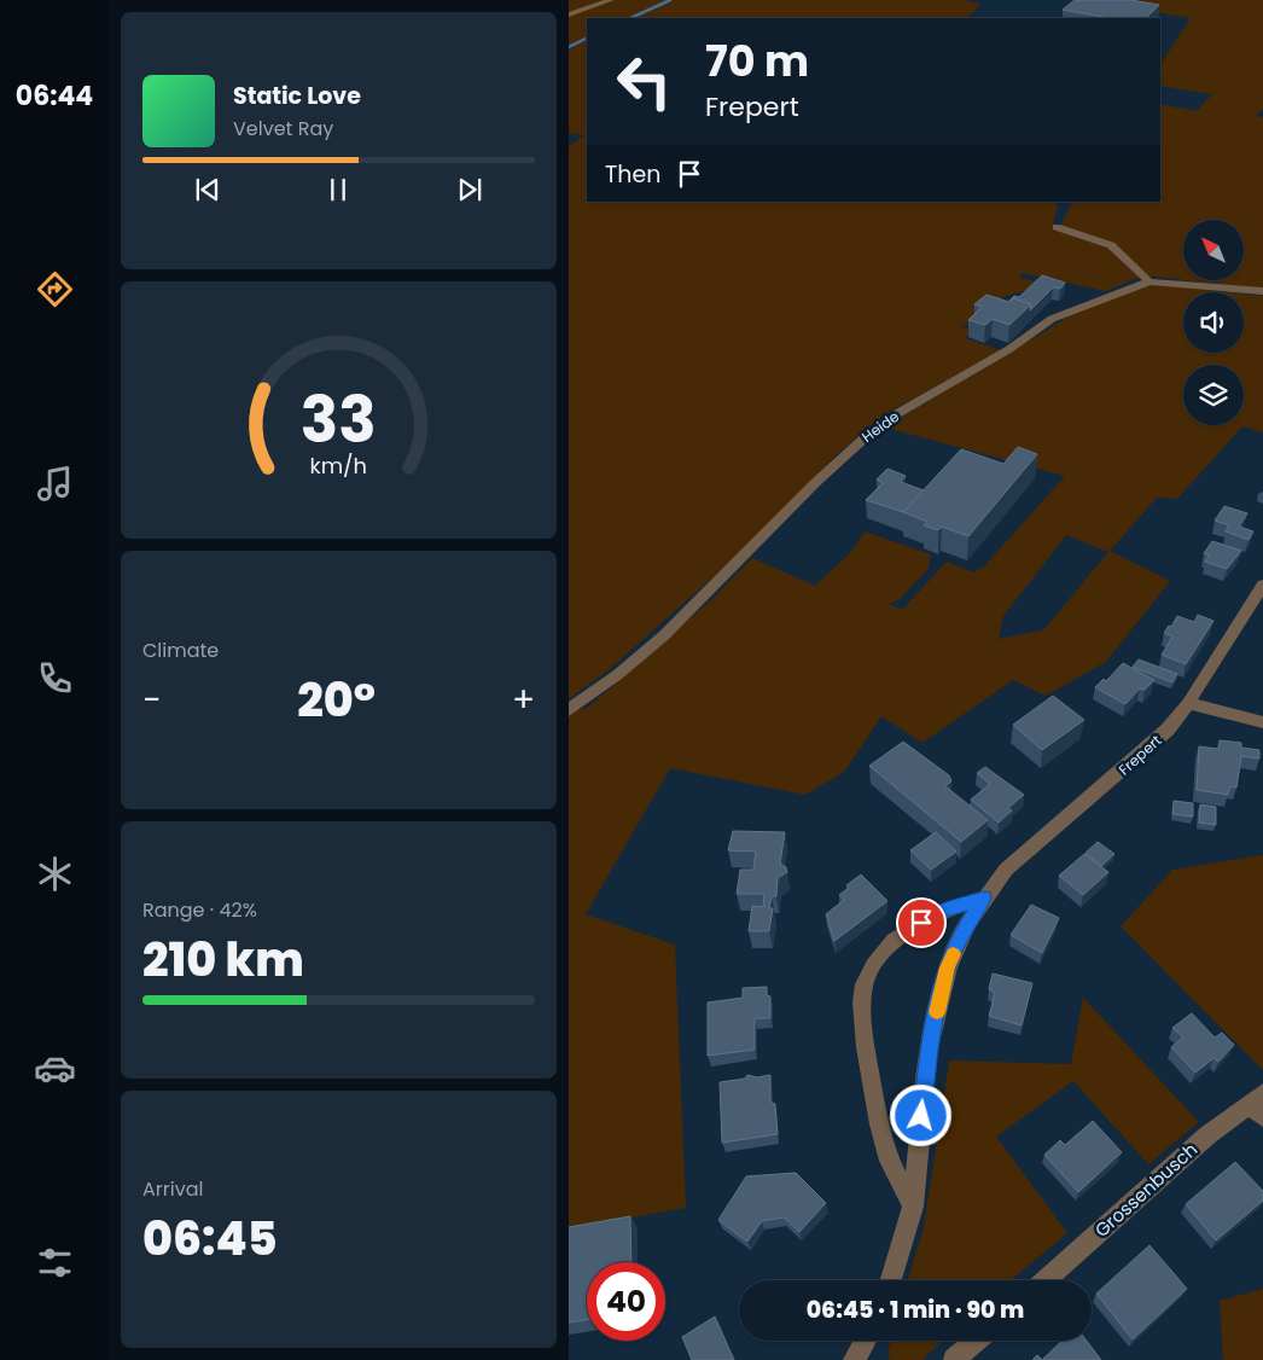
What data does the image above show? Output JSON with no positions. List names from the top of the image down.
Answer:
{
  "streets": {
    "street": ["Heide", "Frepert", "Grossenbusch"]
  },
  "north": "top left",
  "page": {
    "tabs": "06:44",
    "turn": ["70 m", "Frepert"],
    "song": ["Static Love", "Velvet Ray"],
    "then": "Then",
    "tile": [
      "Climate",
      ["Range · 42%", "210 km"],
      ["Arrival", "06:45"]
    ],
    "heat": ["−", "20°", "+"],
    "limit": "40",
    "trip": "06:45 · 1 min · 90 m",
    "gauge": ["33", "km/h"]
  }
}
